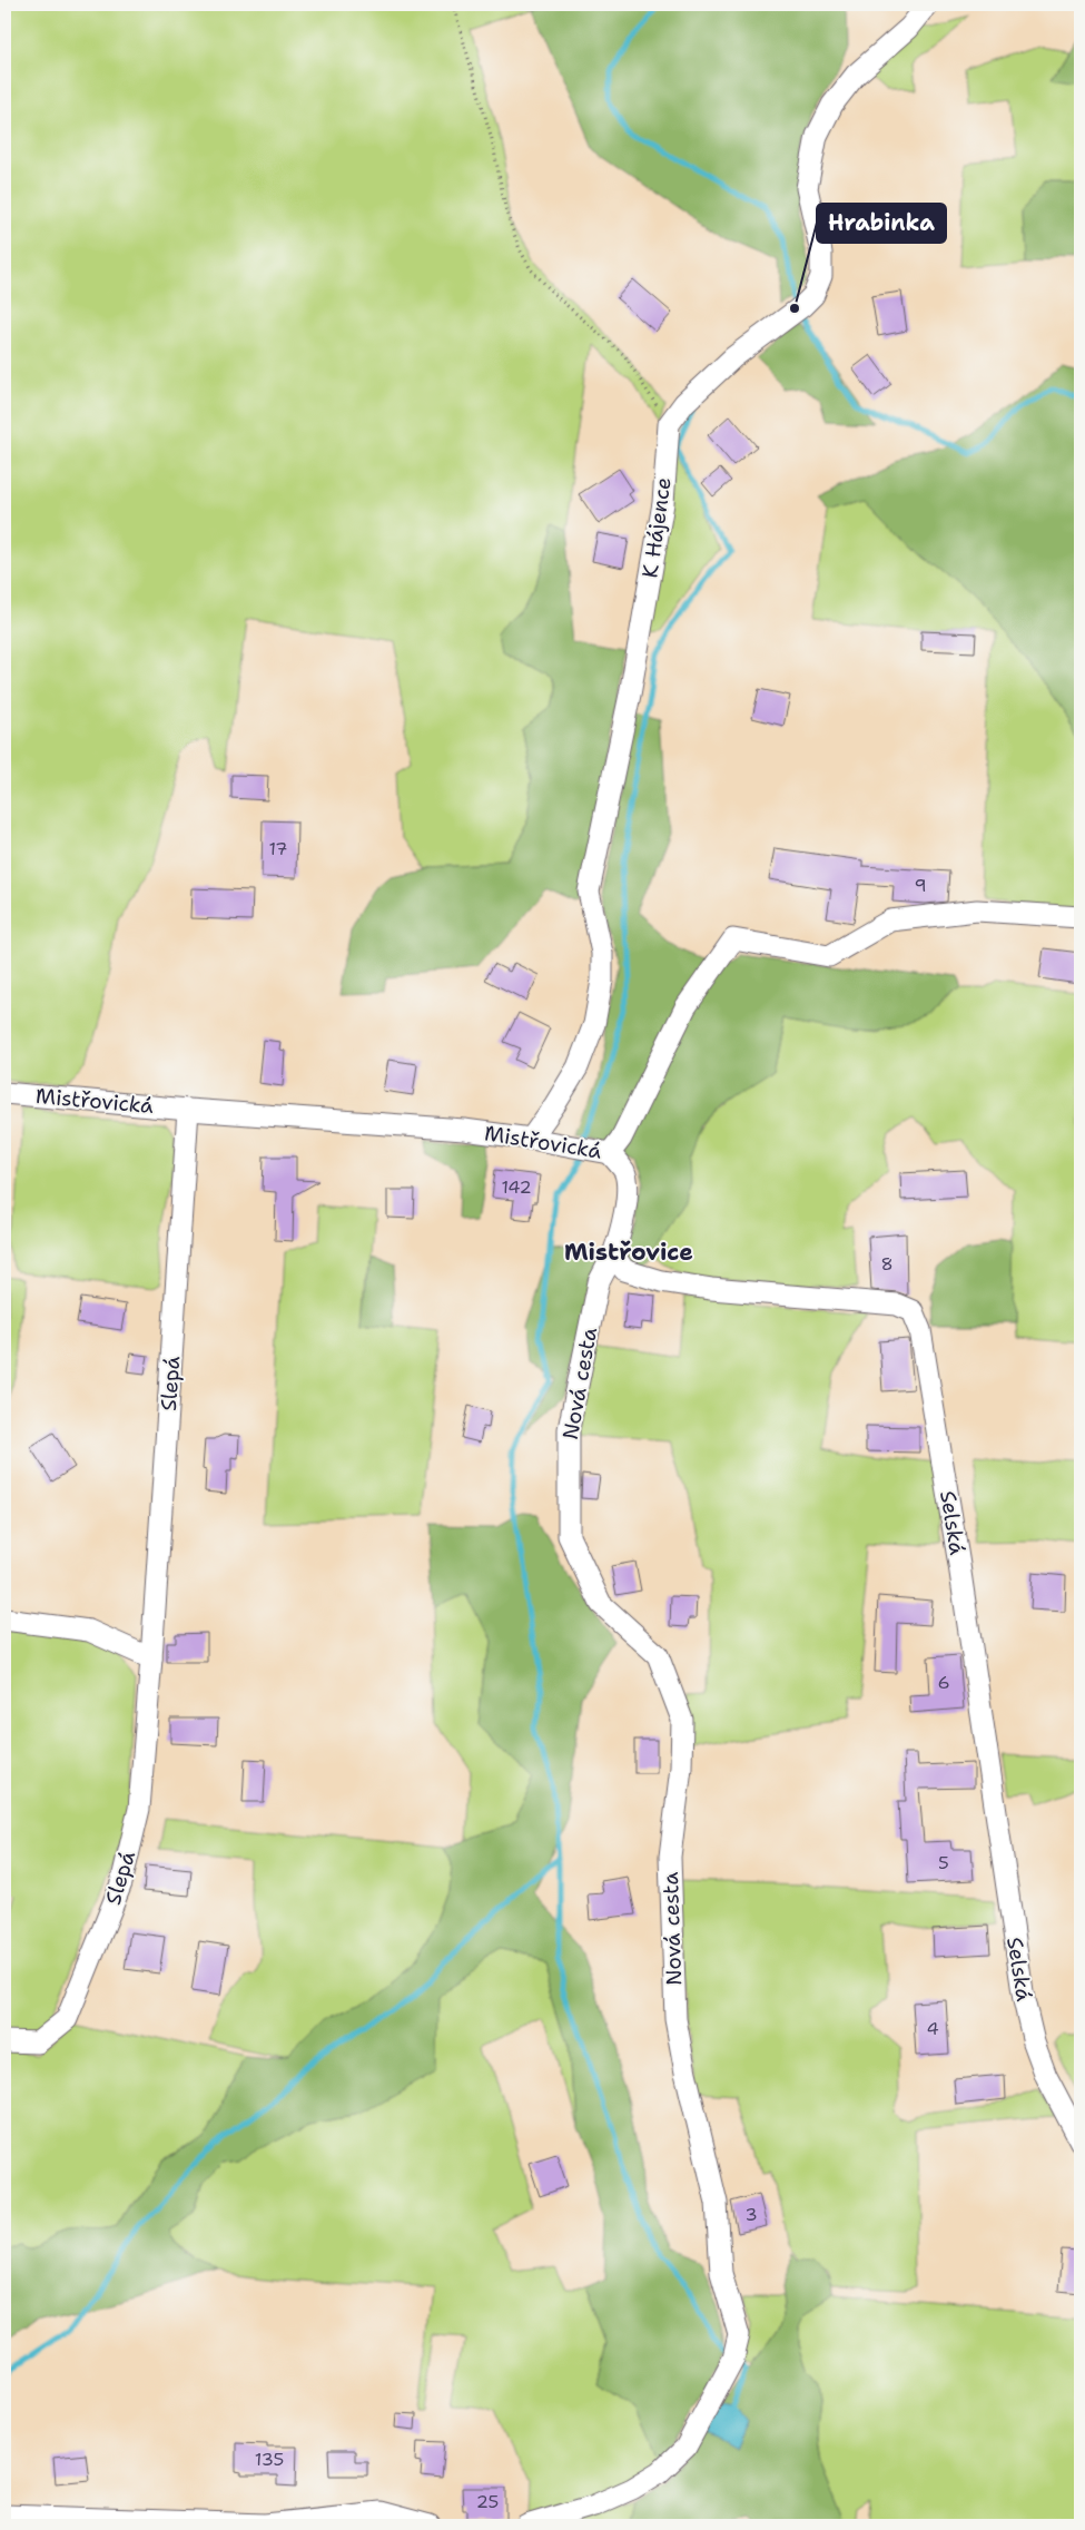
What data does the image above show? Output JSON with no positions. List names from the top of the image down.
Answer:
{
  "streets": {
    "street": [
      "K Hájence",
      "Mistřovická",
      "Slepá",
      "Nová cesta",
      "Selská"
    ]
  },
  "crossings": [
    ["K Hájence", "Mistřovická"],
    ["Mistřovická", "Slepá"],
    ["Nová cesta", "Selská"]
  ],
  "districts": ["Mistřovice"],
  "places": ["Hrabinka"],
  "house_numbers": [
    "17",
    "9",
    "142",
    "8",
    "6",
    "5",
    "4",
    "3",
    "135",
    "25"
  ]
}
